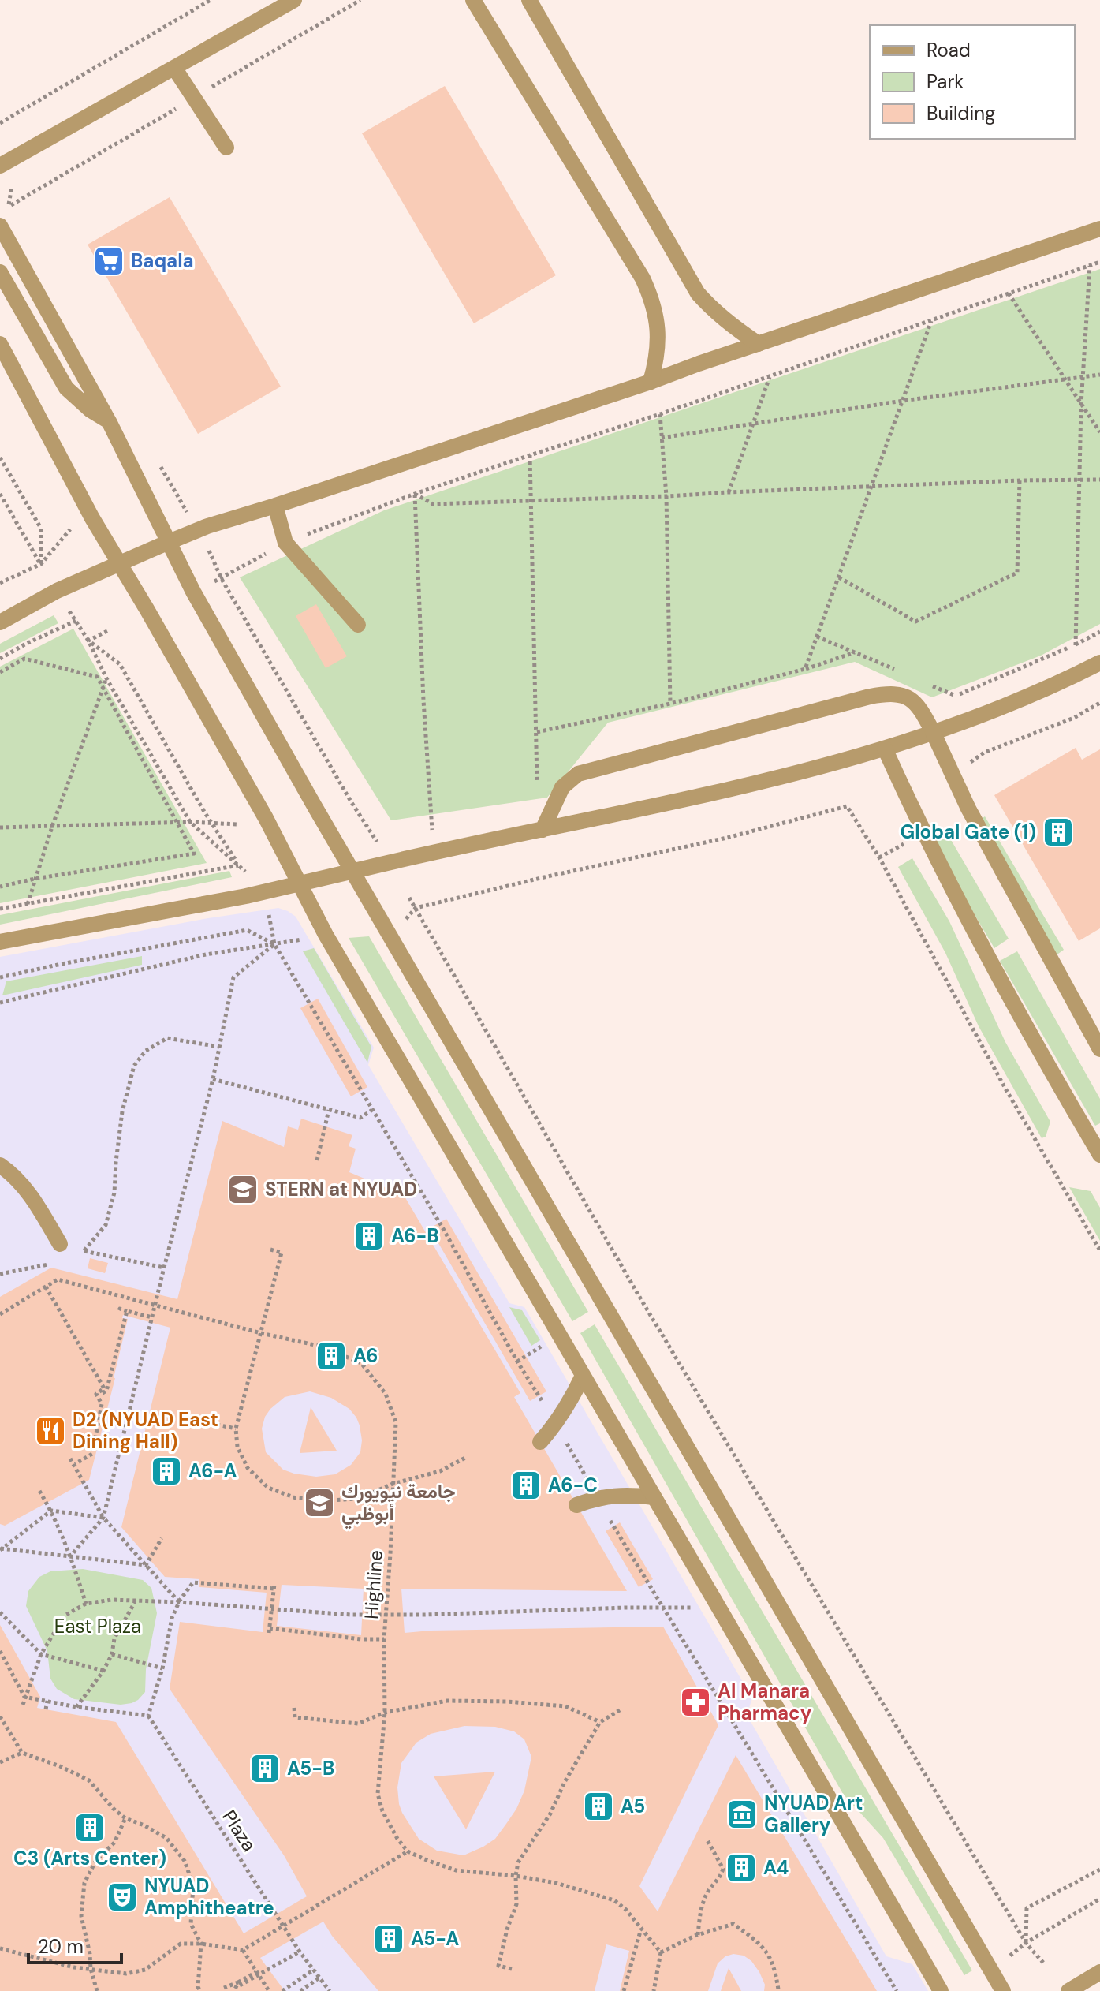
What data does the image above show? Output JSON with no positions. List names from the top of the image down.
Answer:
{
  "streets": {
    "path": ["Highline", "Plaza"]
  },
  "parks": ["East Plaza"],
  "places": {
    "supermarket": ["Baqala"],
    "building": [
      "Global Gate (1)",
      "A6-B",
      "A6",
      "A6-A",
      "A6-C",
      "A5-B",
      "A5",
      "C3 (Arts Center)",
      "A4",
      "A5-A"
    ],
    "school or university": ["STERN at NYUAD", "جامعة نيويورك أبوظبي"],
    "restaurant": ["D2 (NYUAD East Dining Hall)"],
    "pharmacy": ["Al Manara Pharmacy"],
    "museum": ["NYUAD Art Gallery"],
    "theatre": ["NYUAD Amphitheatre"]
  },
  "legend": ["Road", "Park", "Building"],
  "scale_bar": "20 m"
}
